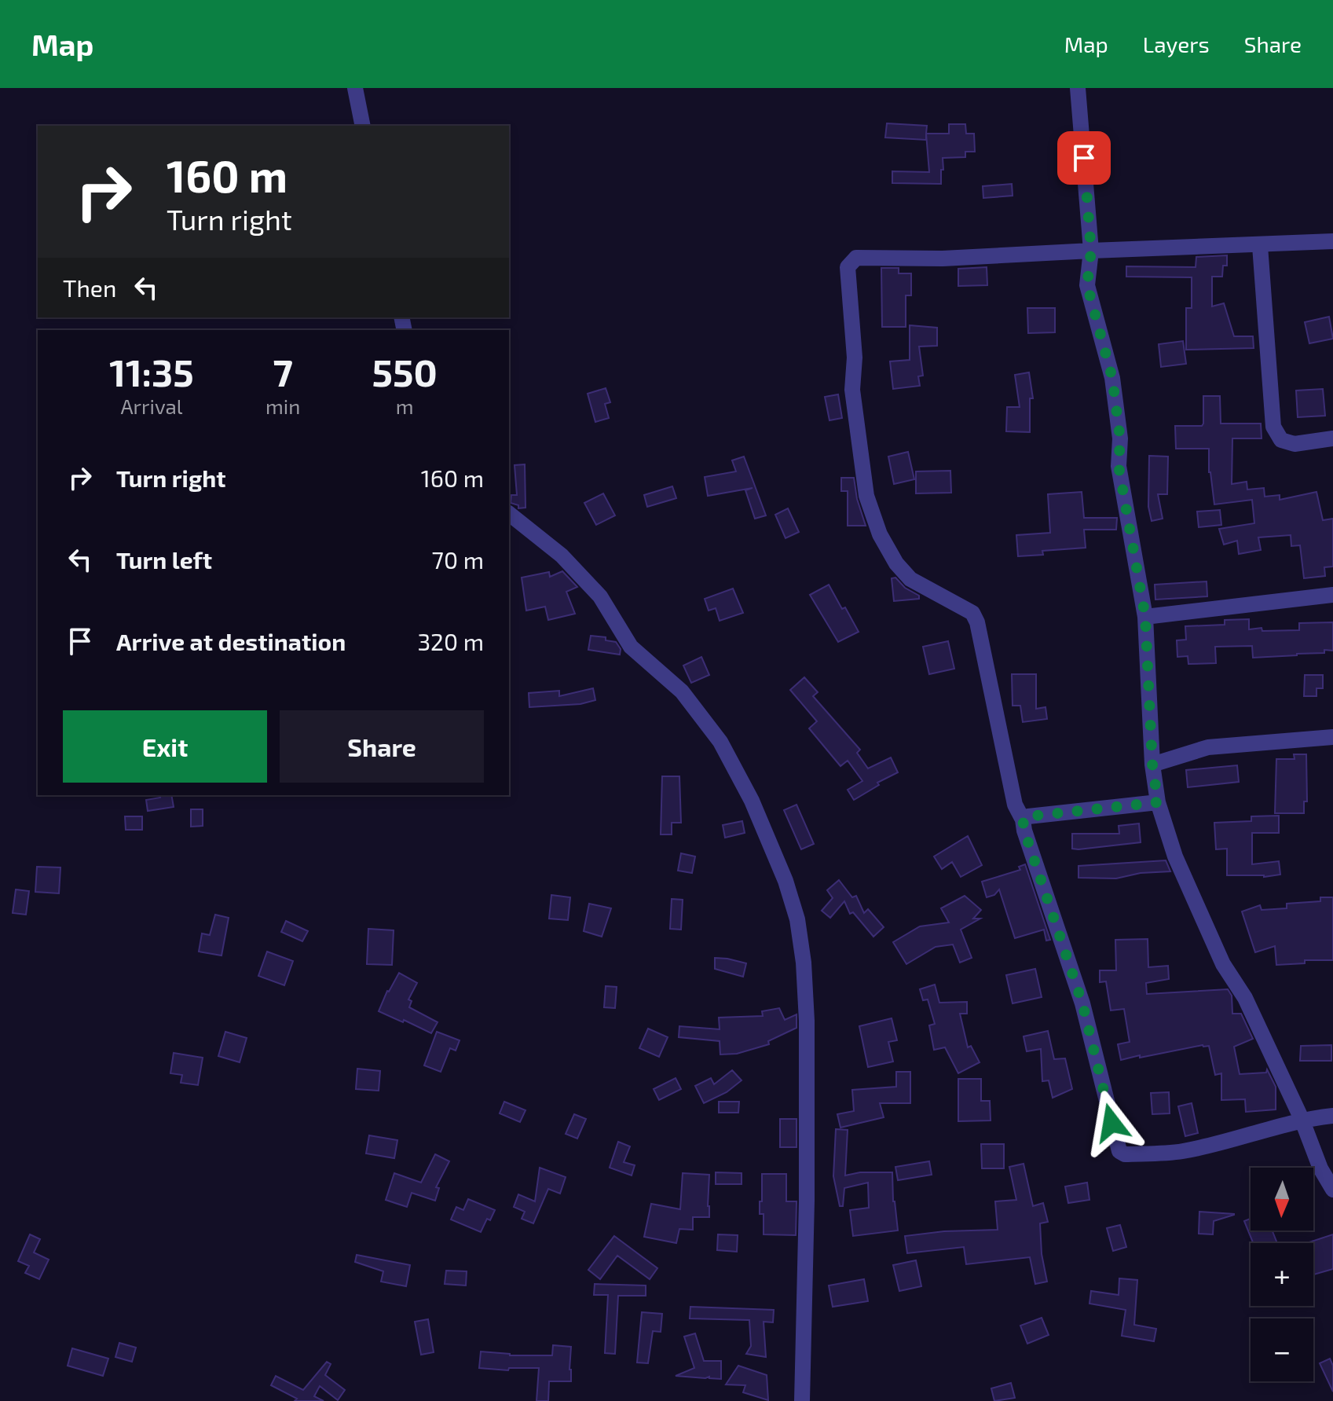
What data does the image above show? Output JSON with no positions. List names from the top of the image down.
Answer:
{
  "north": "bottom",
  "page": {
    "header": "Map",
    "nav": ["Map", "Layers", "Share"],
    "turn": ["160 m", "Turn right"],
    "then": "Then",
    "eta": [
      "11:35",
      "Arrival",
      "7",
      "min",
      "550",
      "m"
    ],
    "list": [
      {
        "name": "Turn right",
        "value": "160 m"
      },
      {
        "name": "Turn left",
        "value": "70 m"
      },
      {
        "name": "Arrive at destination",
        "value": "320 m"
      }
    ],
    "buttons": ["Exit", "Share"],
    "map_buttons": ["+", "−"]
  }
}
